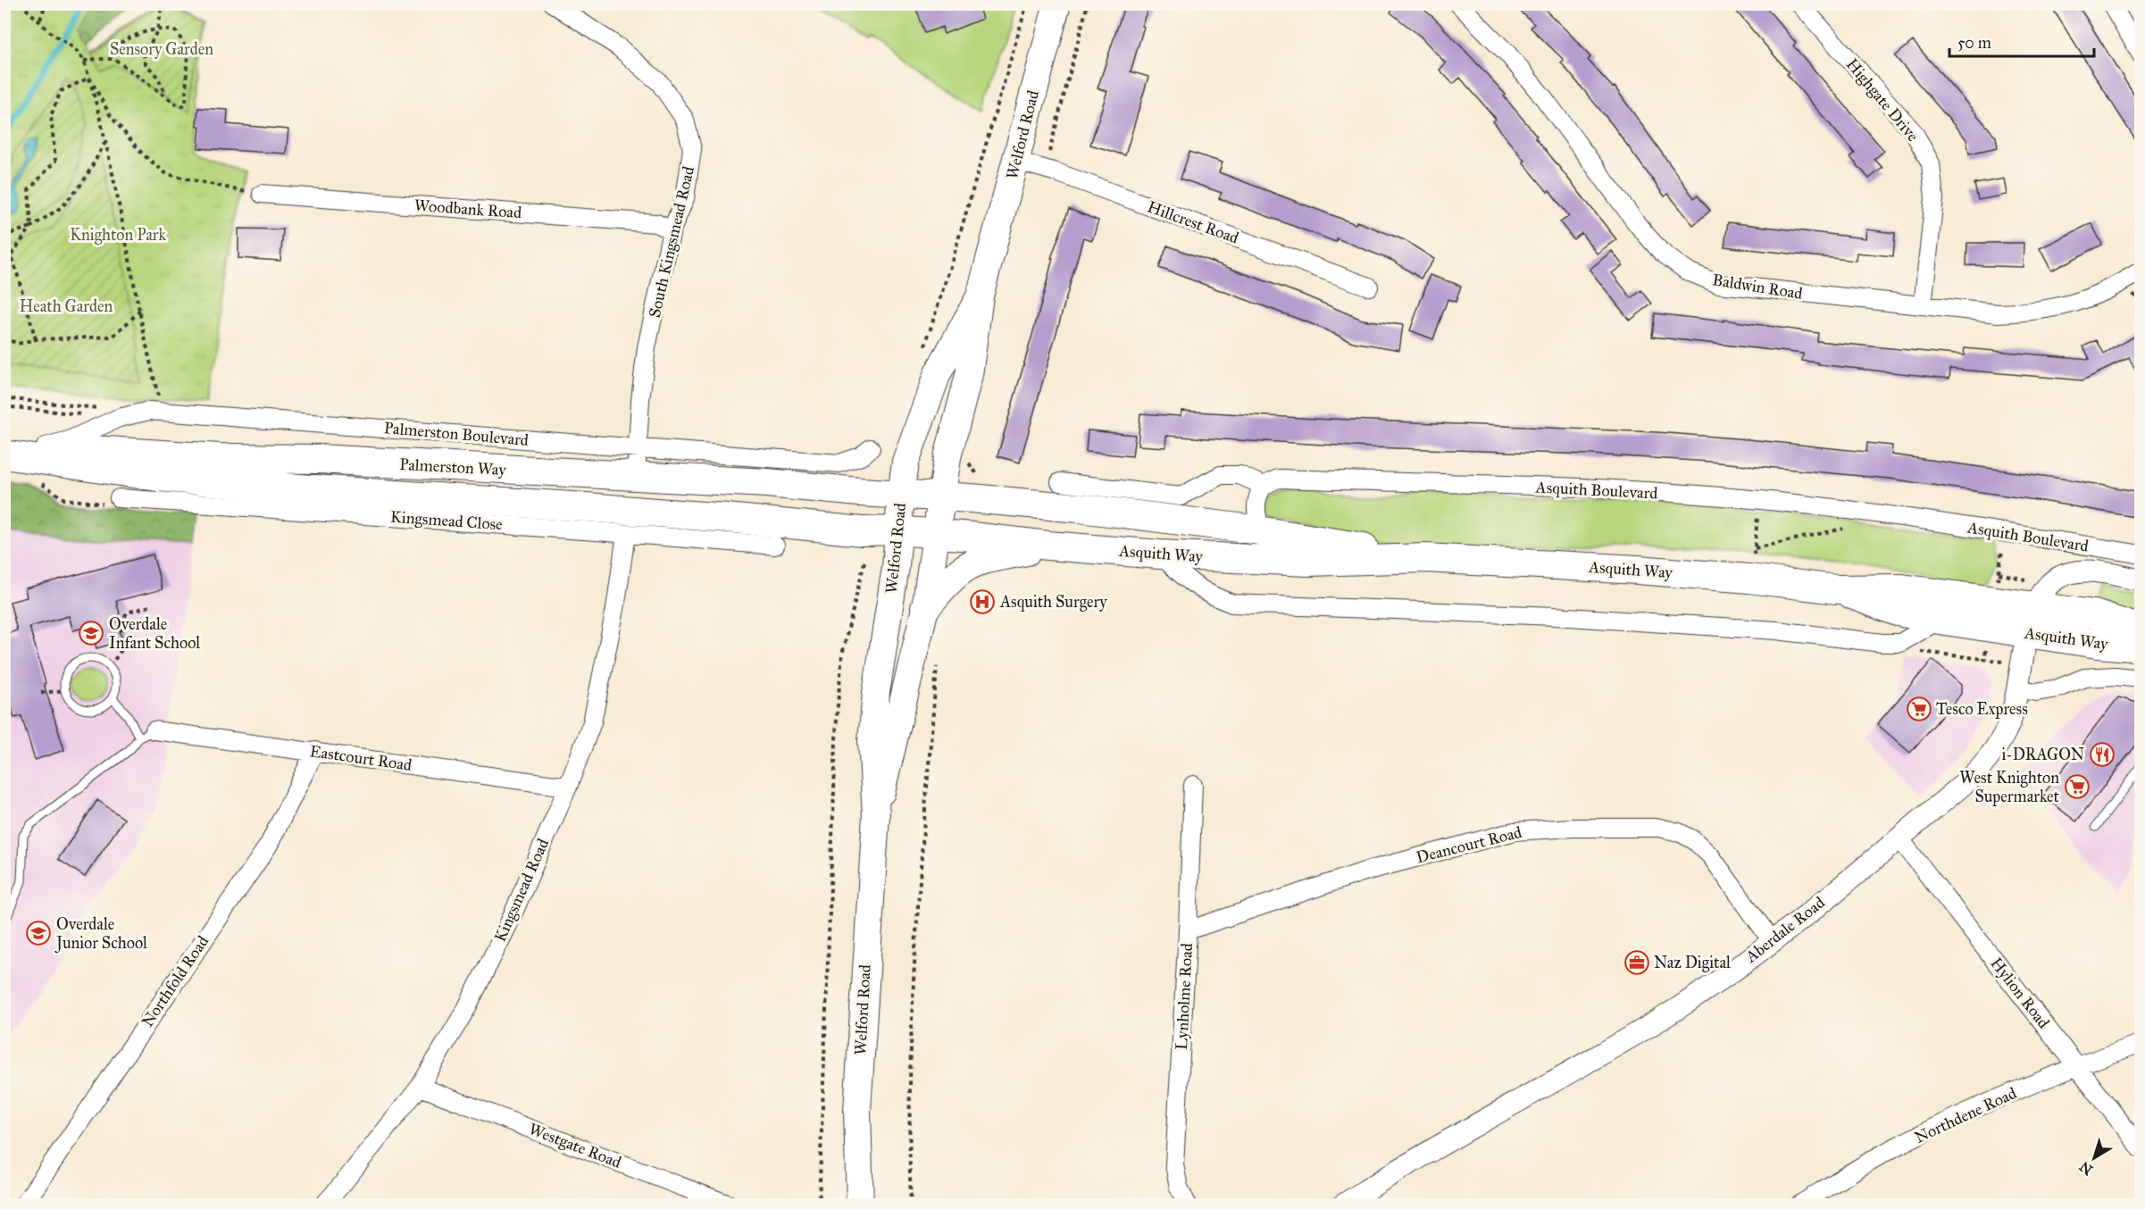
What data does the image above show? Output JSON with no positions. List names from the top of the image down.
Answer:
{
  "streets": {
    "highway": ["Palmerston Way", "Asquith Way"],
    "main road": ["Welford Road"],
    "street": [
      "Highgate Drive",
      "Woodbank Road",
      "Hillcrest Road",
      "South Kingsmead Road",
      "Baldwin Road",
      "Palmerston Boulevard",
      "Asquith Boulevard",
      "Kingsmead Close",
      "Eastcourt Road",
      "Deancourt Road",
      "Kingsmead Road",
      "Aberdale Road",
      "Northfold Road",
      "Hylion Road",
      "Lynholme Road",
      "Northdene Road",
      "Westgate Road"
    ]
  },
  "crossings": [
    ["Highgate Drive", "Baldwin Road"],
    ["Welford Road", "Hillcrest Road"],
    ["Welford Road", "Palmerston Way"],
    ["Welford Road", "Asquith Way"],
    ["Woodbank Road", "South Kingsmead Road"],
    ["South Kingsmead Road", "Palmerston Boulevard"],
    ["South Kingsmead Road", "Palmerston Way"],
    ["Palmerston Boulevard", "Palmerston Way"],
    ["Palmerston Way", "Asquith Way"],
    ["Kingsmead Close", "Kingsmead Road"],
    ["Asquith Way", "Aberdale Road"],
    ["Eastcourt Road", "Kingsmead Road"],
    ["Eastcourt Road", "Northfold Road"],
    ["Deancourt Road", "Aberdale Road"],
    ["Deancourt Road", "Lynholme Road"],
    ["Kingsmead Road", "Westgate Road"],
    ["Aberdale Road", "Hylion Road"],
    ["Hylion Road", "Northdene Road"]
  ],
  "parks": ["Sensory Garden", "Knighton Park", "Heath Garden"],
  "places": {
    "hospital": ["Asquith Surgery"],
    "school or university": ["Overdale Infant School", "Overdale Junior School"],
    "supermarket": ["Tesco Express", "West Knighton Supermarket"],
    "restaurant": ["i-DRAGON"],
    "office": ["Naz Digital"]
  },
  "scale_bar": "50 m",
  "north": "bottom left"
}
